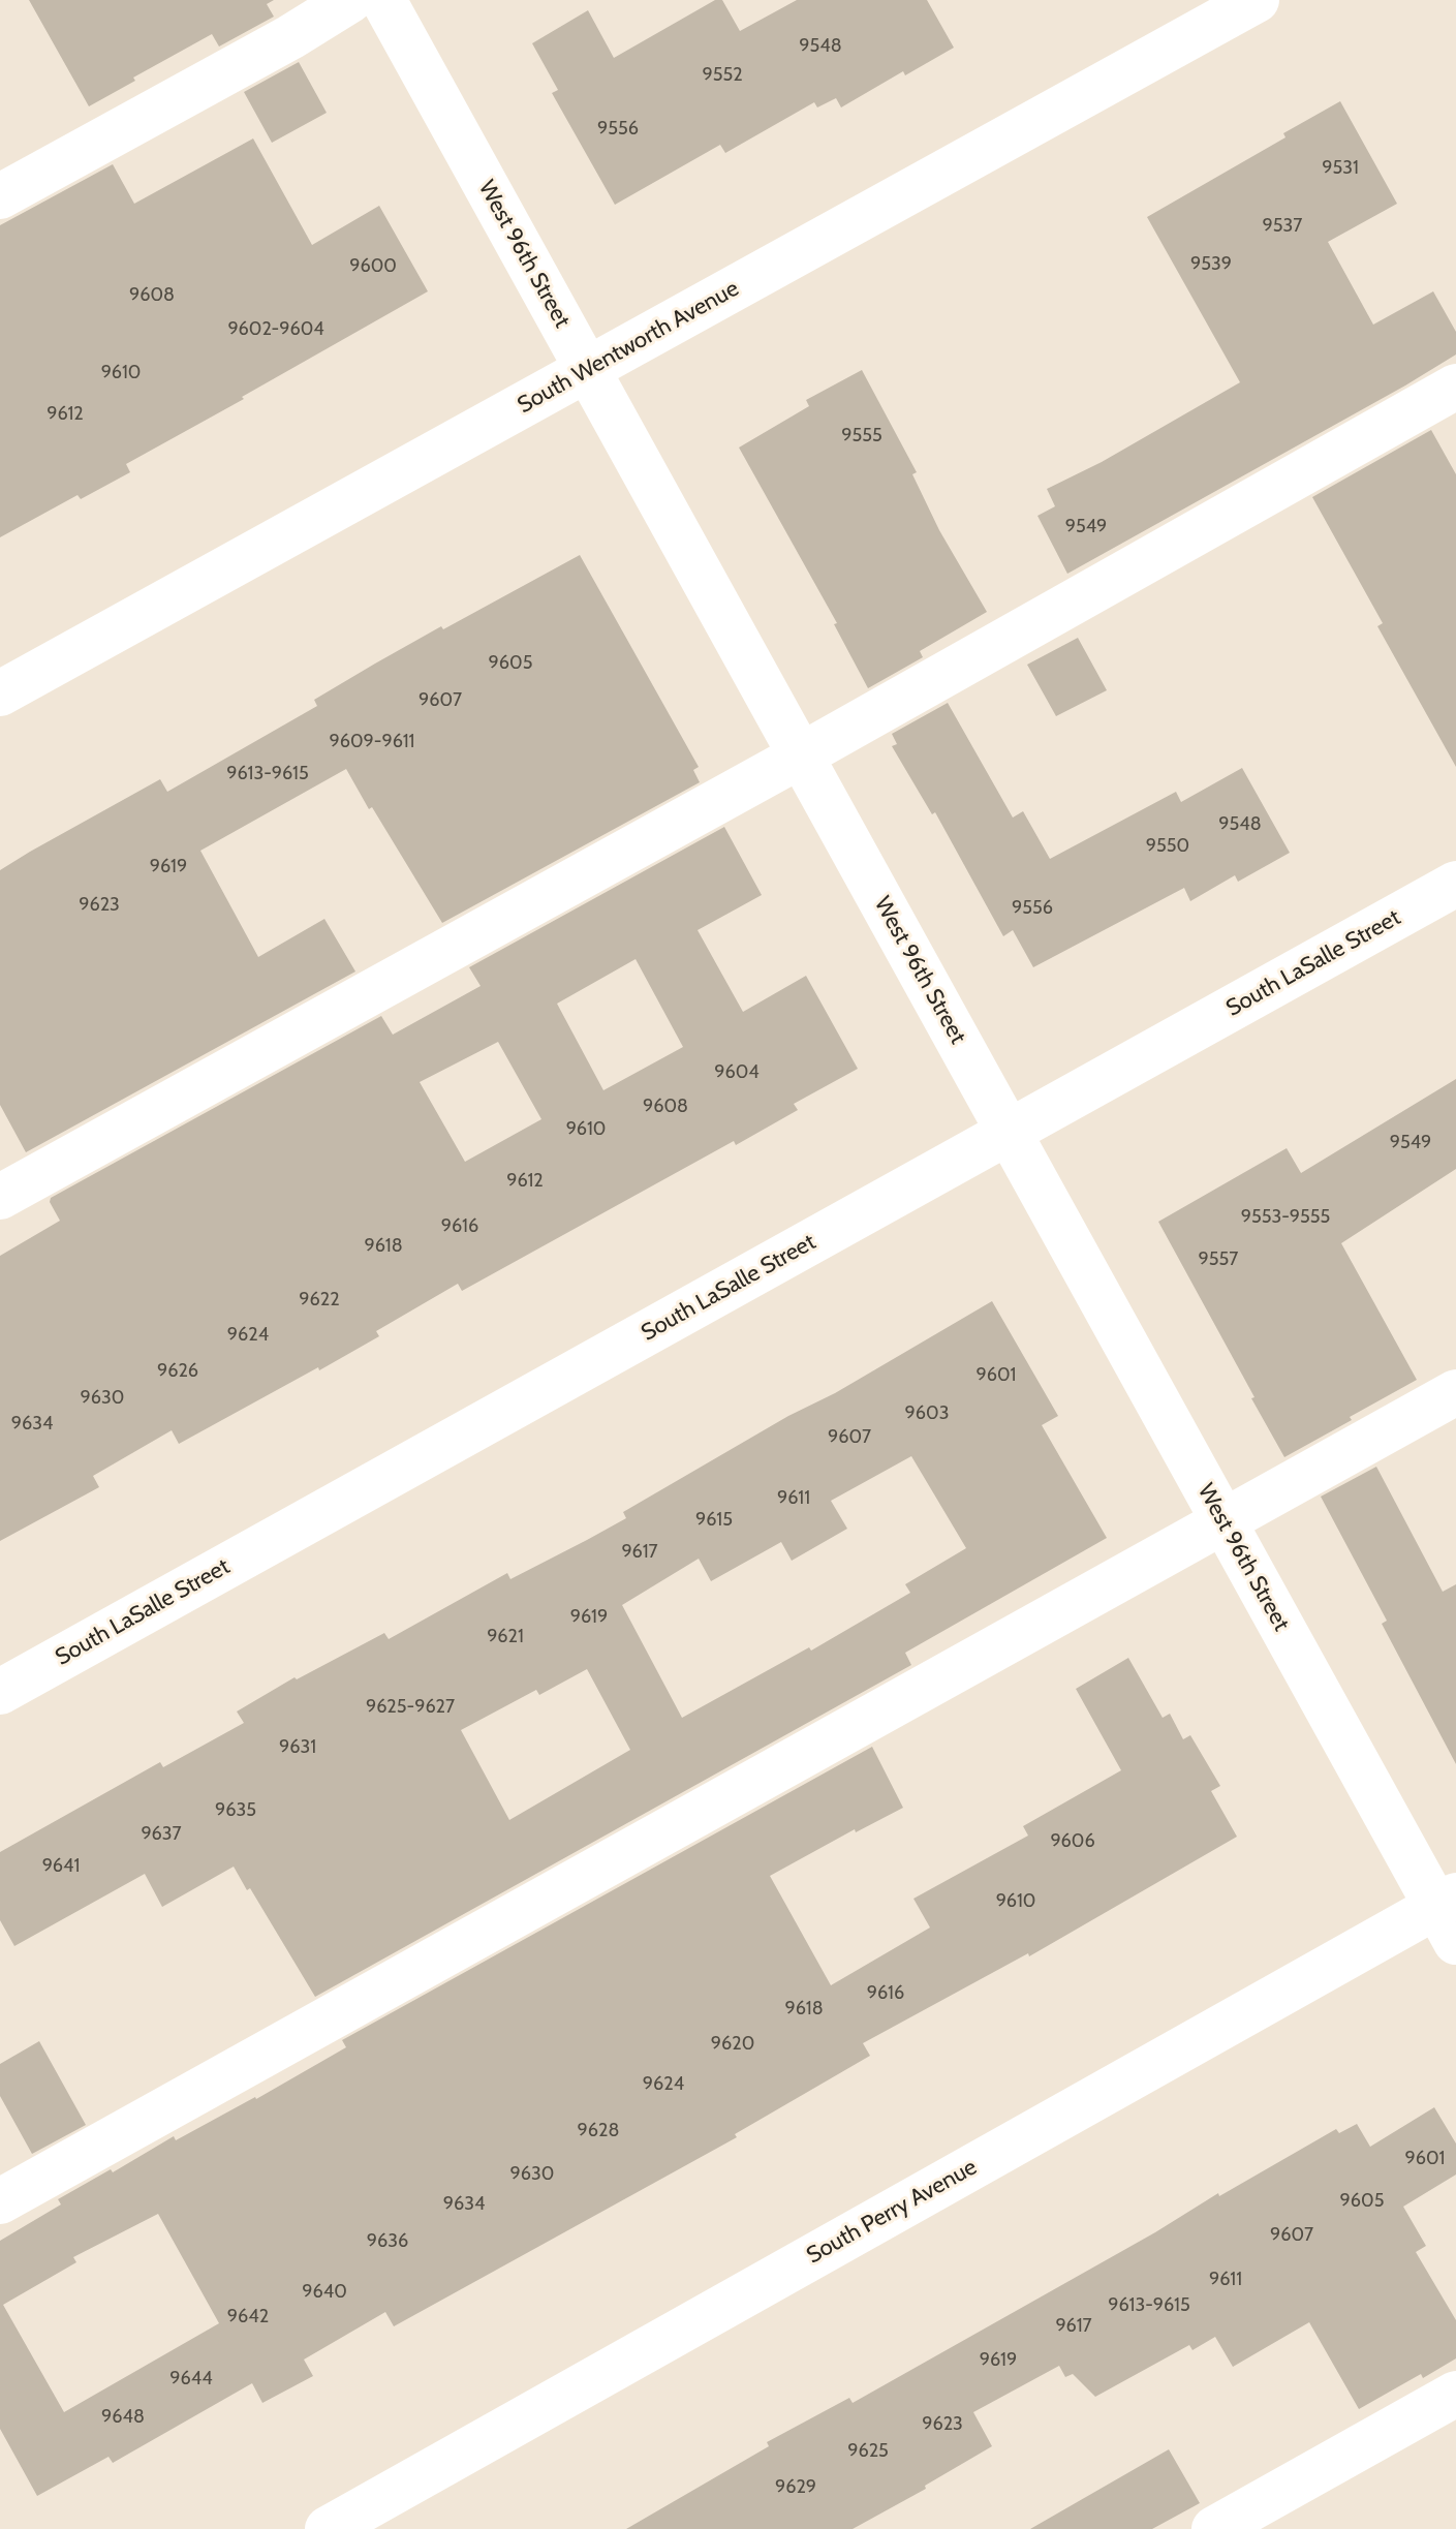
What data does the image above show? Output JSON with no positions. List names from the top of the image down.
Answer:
{
  "streets": {
    "street": [
      "West 96th Street",
      "South Wentworth Avenue",
      "South LaSalle Street",
      "South Perry Avenue"
    ]
  },
  "crossings": [
    ["West 96th Street", "South Wentworth Avenue"],
    ["West 96th Street", "South LaSalle Street"],
    ["West 96th Street", "South Perry Avenue"]
  ],
  "house_numbers": [
    "9548",
    "9552",
    "9556",
    "9531",
    "9537",
    "9539",
    "9600",
    "9608",
    "9602-9604",
    "9610",
    "9612",
    "9555",
    "9549",
    "9605",
    "9607",
    "9609-9611",
    "9613-9615",
    "9548",
    "9550",
    "9619",
    "9623",
    "9556",
    "9604",
    "9608",
    "9610",
    "9549",
    "9612",
    "9553-9555",
    "9616",
    "9618",
    "9557",
    "9622",
    "9624",
    "9626",
    "9601",
    "9630",
    "9603",
    "9634",
    "9607",
    "9611",
    "9615",
    "9617",
    "9619",
    "9621",
    "9625-9627",
    "9631",
    "9635",
    "9637",
    "9606",
    "9641",
    "9610",
    "9616",
    "9618",
    "9620",
    "9624",
    "9628",
    "9601",
    "9630",
    "9605",
    "9634",
    "9607",
    "9636",
    "9611",
    "9640",
    "9613-9615",
    "9642",
    "9617",
    "9619",
    "9644",
    "9648",
    "9623",
    "9625",
    "9629"
  ]
}
